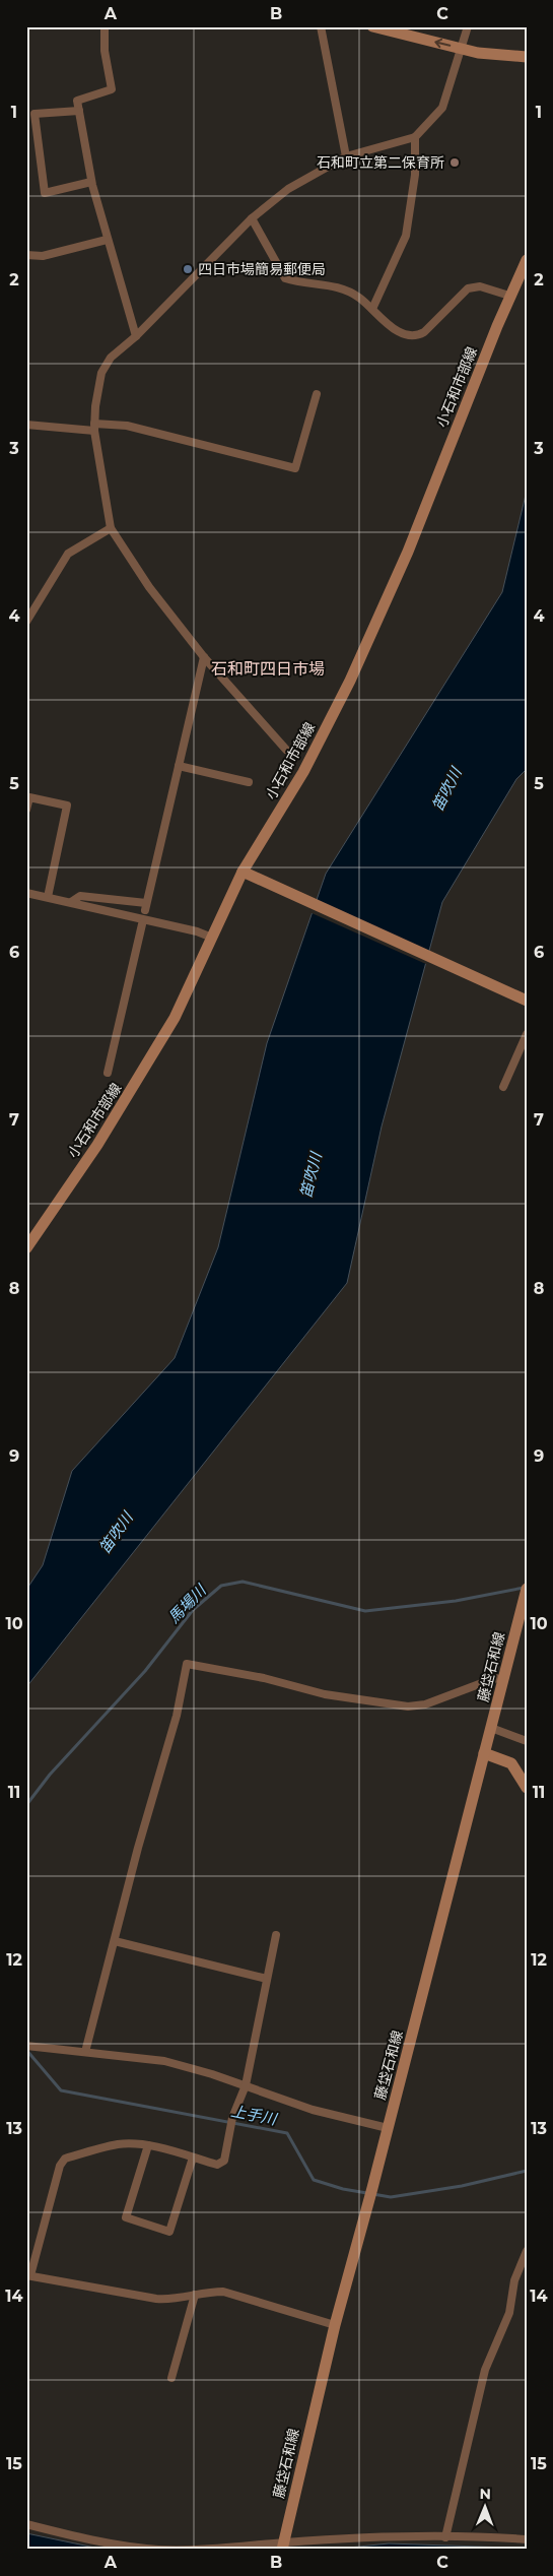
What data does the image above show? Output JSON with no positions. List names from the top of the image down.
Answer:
{
  "streets": {
    "main road": ["小石和市部線", "藤垈石和線"]
  },
  "districts": ["石和町四日市場"],
  "water": ["笛吹川", "馬場川", "上手川"],
  "places": ["石和町立第二保育所", "四日市場簡易郵便局"],
  "north": "top",
  "grid": {
    "columns": ["A", "B", "C"],
    "rows": [
      "1",
      "2",
      "3",
      "4",
      "5",
      "6",
      "7",
      "8",
      "9",
      "10",
      "11",
      "12",
      "13",
      "14",
      "15"
    ]
  }
}
